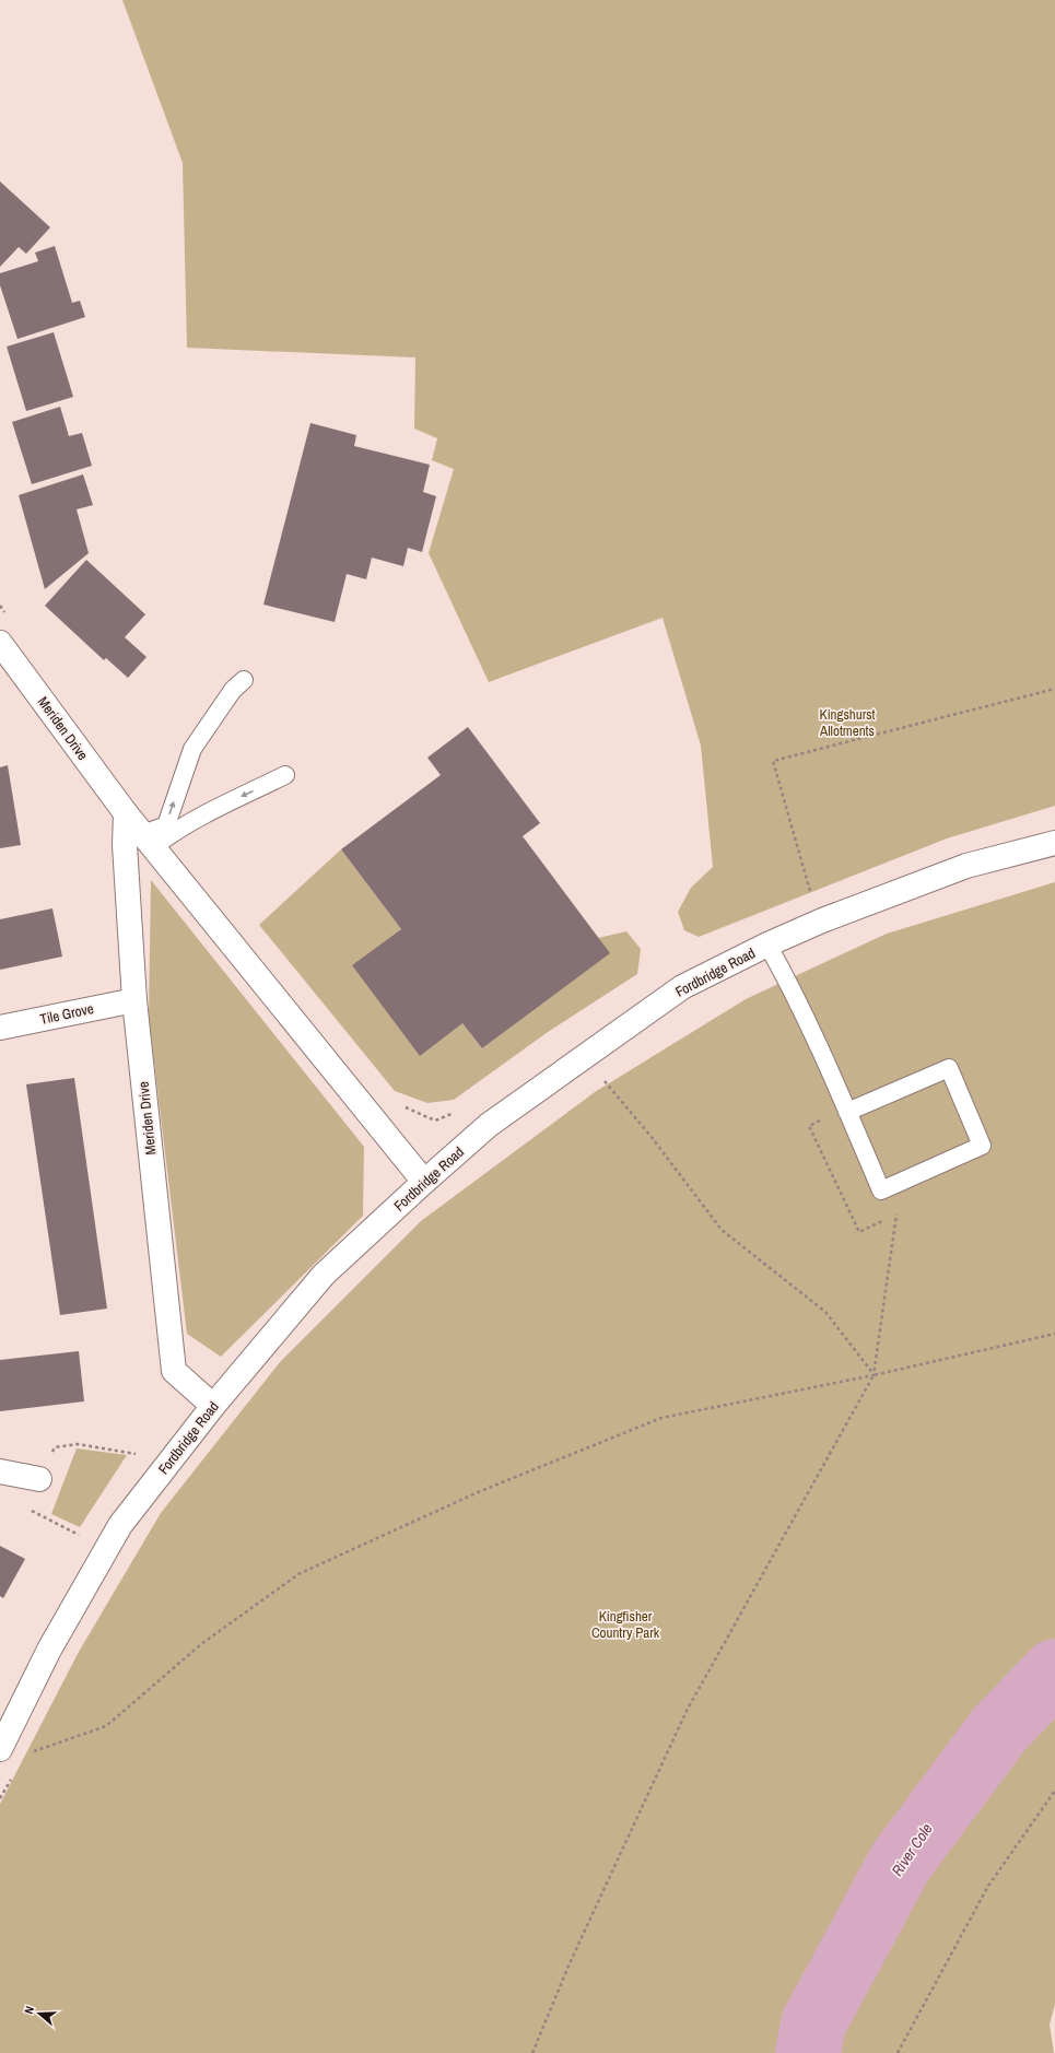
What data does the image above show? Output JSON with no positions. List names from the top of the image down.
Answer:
{
  "streets": {
    "street": ["Meriden Drive", "Fordbridge Road", "Tile Grove"]
  },
  "crossings": [
    ["Meriden Drive", "Fordbridge Road"],
    ["Meriden Drive", "Tile Grove"]
  ],
  "water": ["River Cole"],
  "parks": ["Kingshurst Allotments", "Kingfisher Country Park"],
  "north": "left"
}
